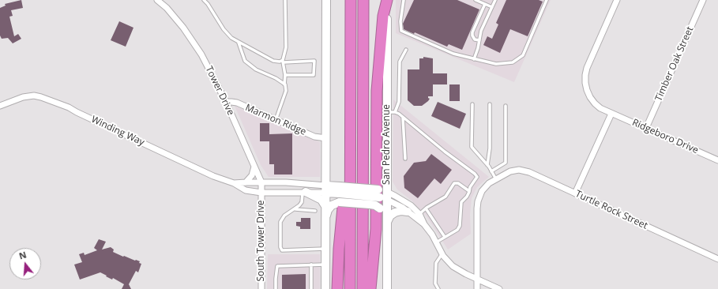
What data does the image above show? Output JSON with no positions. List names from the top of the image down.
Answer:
{
  "streets": {
    "main road": ["San Pedro Avenue"],
    "street": [
      "Timber Oak Street",
      "Tower Drive",
      "Marmon Ridge",
      "Winding Way",
      "Ridgeboro Drive",
      "Turtle Rock Street",
      "South Tower Drive"
    ]
  },
  "crossings": [
    ["Timber Oak Street", "Ridgeboro Drive"],
    ["Tower Drive", "Marmon Ridge"],
    ["Tower Drive", "Winding Way"],
    ["Tower Drive", "South Tower Drive"],
    ["Winding Way", "South Tower Drive"]
  ],
  "north": "top"
}
